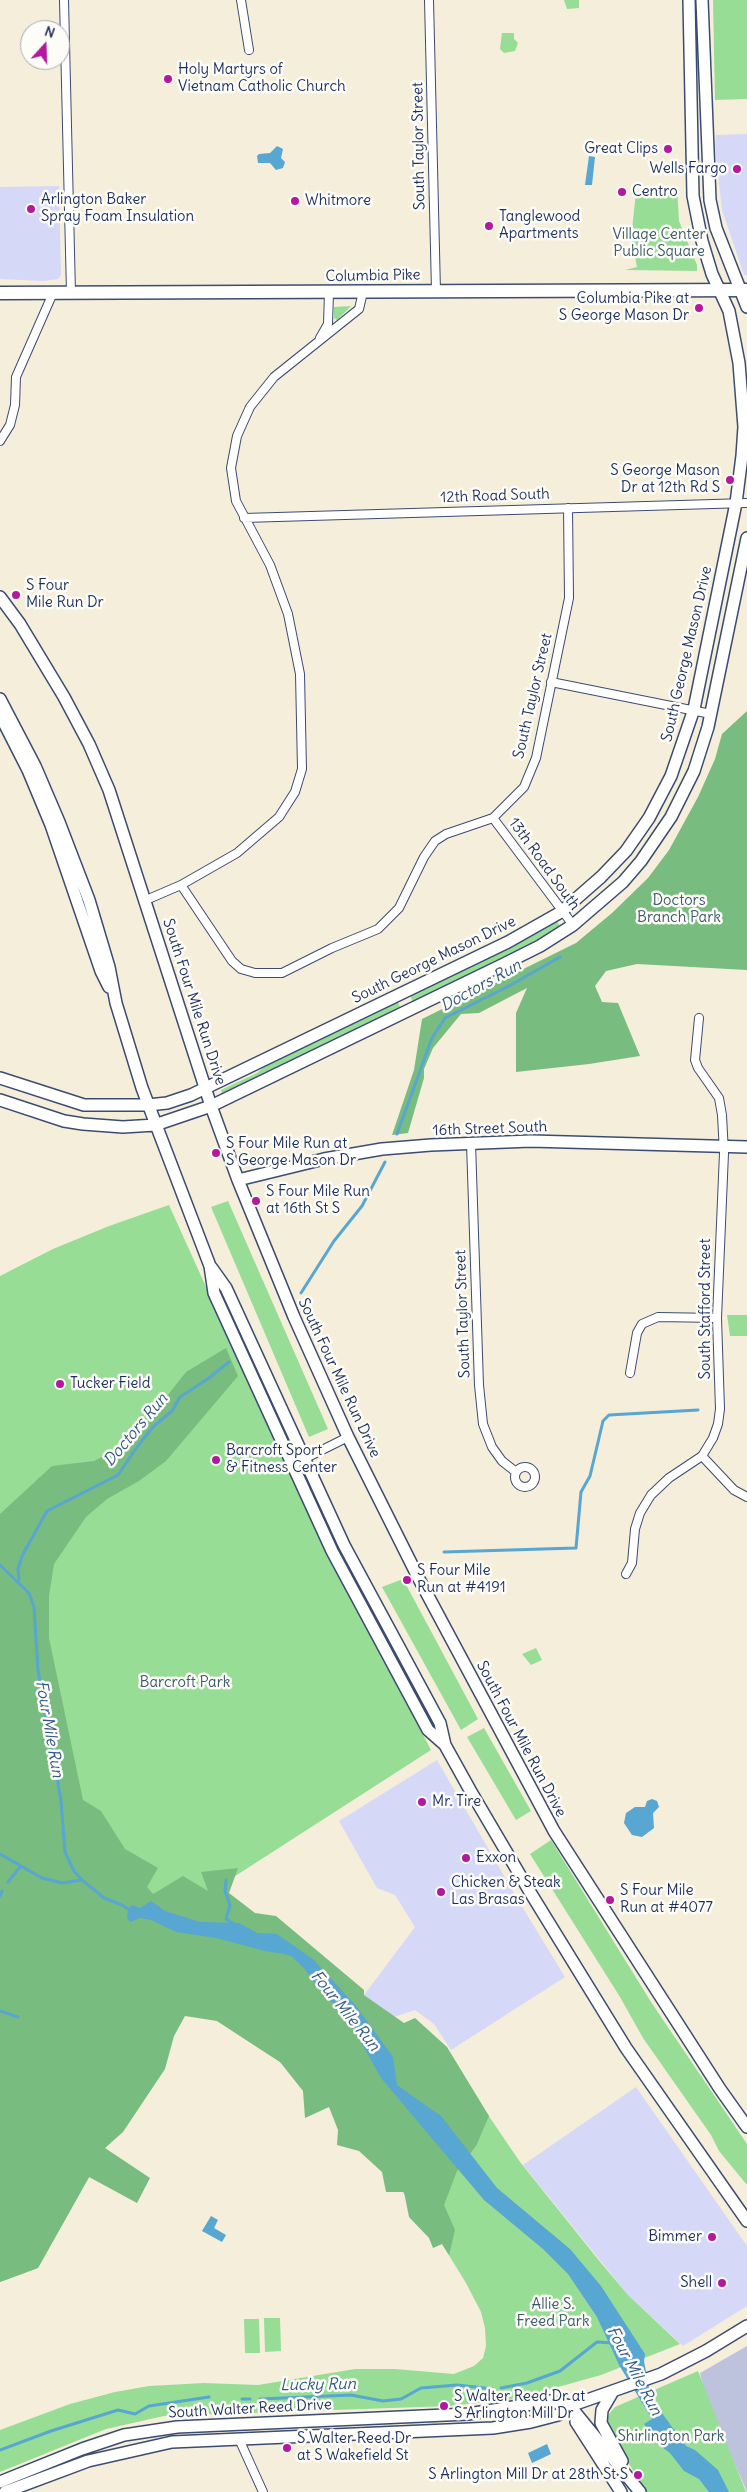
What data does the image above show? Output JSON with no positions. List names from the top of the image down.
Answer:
{
  "streets": {
    "main road": [
      "Columbia Pike",
      "South George Mason Drive",
      "South Four Mile Run Drive",
      "16th Street South",
      "South Walter Reed Drive"
    ],
    "street": [
      "South Taylor Street",
      "12th Road South",
      "13th Road South",
      "South Stafford Street"
    ]
  },
  "crossings": [
    ["South Taylor Street", "Columbia Pike"],
    ["South Taylor Street", "12th Road South"],
    ["South Taylor Street", "13th Road South"],
    ["South Taylor Street", "16th Street South"],
    ["Columbia Pike", "South George Mason Drive"],
    ["12th Road South", "South George Mason Drive"],
    ["South George Mason Drive", "13th Road South"],
    ["South George Mason Drive", "South Four Mile Run Drive"],
    ["South Four Mile Run Drive", "16th Street South"],
    ["16th Street South", "South Stafford Street"]
  ],
  "water": ["Doctors Run", "Four Mile Run", "Lucky Run"],
  "parks": [
    "Village Center Public Square",
    "Doctors Branch Park",
    "Barcroft Park",
    "Allie S. Freed Park",
    "Shirlington Park"
  ],
  "places": [
    "Holy Martyrs of Vietnam Catholic Church",
    "Great Clips",
    "Wells Fargo",
    "Centro",
    "Whitmore",
    "Arlington Baker Spray Foam Insulation",
    "Tanglewood Apartments",
    "Columbia Pike at S George Mason Dr",
    "S George Mason Dr at 12th Rd S",
    "S Four Mile Run Dr",
    "S Four Mile Run at S George Mason Dr",
    "S Four Mile Run at 16th St S",
    "Tucker Field",
    "Barcroft Sport & Fitness Center",
    "S Four Mile Run at #4191",
    "Mr. Tire",
    "Exxon",
    "Chicken & Steak Las Brasas",
    "S Four Mile Run at #4077",
    "Bimmer",
    "Shell",
    "S Walter Reed Dr at S Arlington Mill Dr",
    "S Walter Reed Dr at S Wakefield St",
    "S Arlington Mill Dr at 28th St S"
  ],
  "north": "top"
}
